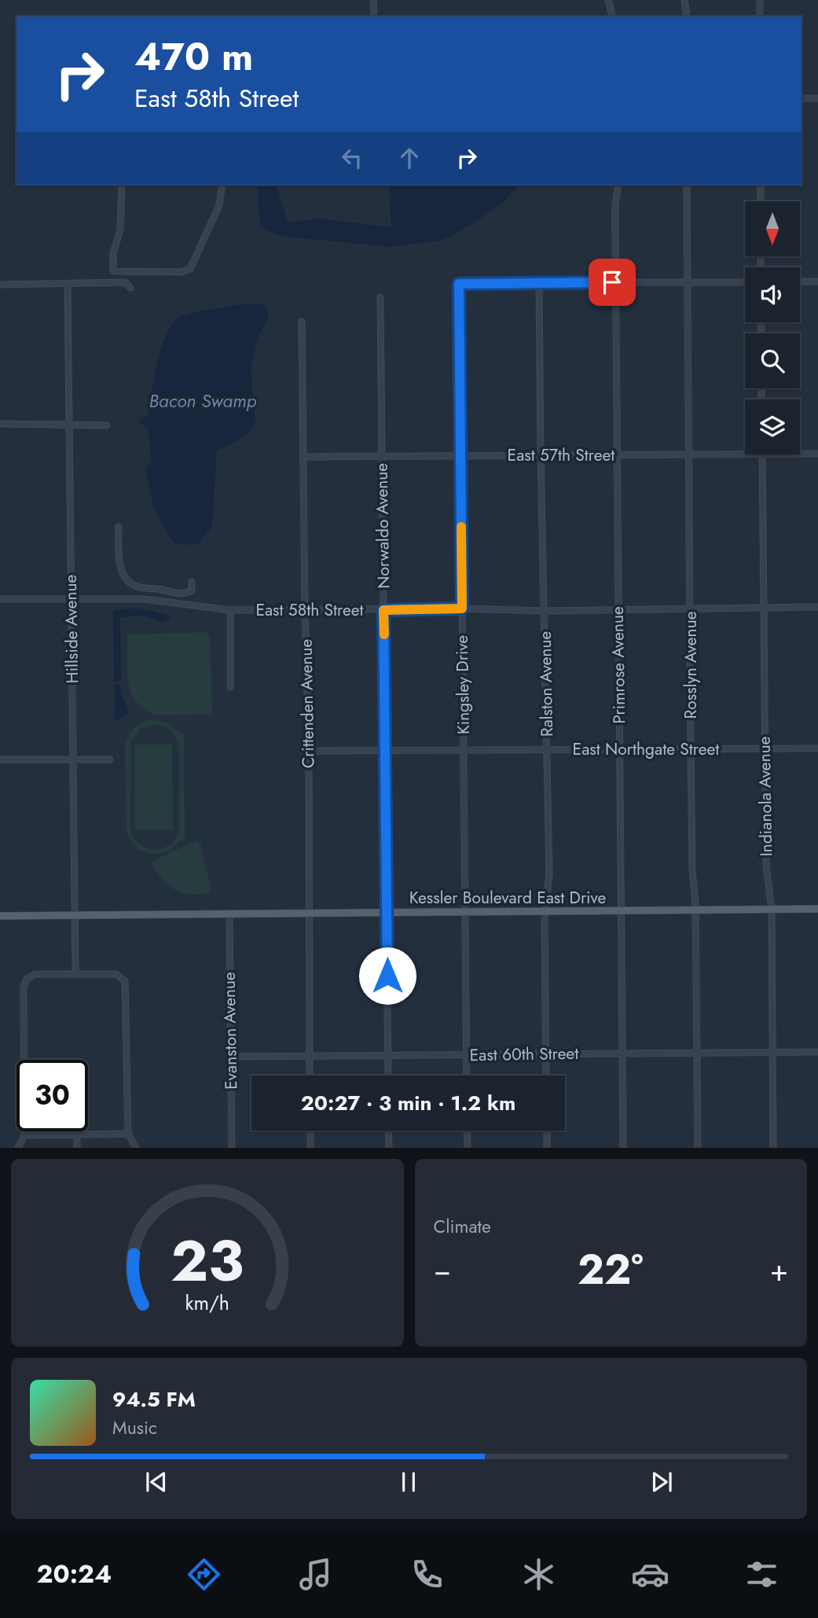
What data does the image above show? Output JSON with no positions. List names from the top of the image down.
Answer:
{
  "streets": {
    "main road": ["Kessler Boulevard East Drive"],
    "street": [
      "East 57th Street",
      "Norwaldo Avenue",
      "East 58th Street",
      "Hillside Avenue",
      "Primrose Avenue",
      "Rosslyn Avenue",
      "Ralston Avenue",
      "Kingsley Drive",
      "Crittenden Avenue",
      "East Northgate Street",
      "Indianola Avenue",
      "Evanston Avenue",
      "East 60th Street"
    ]
  },
  "crossings": [
    ["East 57th Street", "Norwaldo Avenue"],
    ["East 57th Street", "Primrose Avenue"],
    ["East 57th Street", "Rosslyn Avenue"],
    ["East 57th Street", "Ralston Avenue"],
    ["East 57th Street", "Kingsley Drive"],
    ["East 57th Street", "Crittenden Avenue"],
    ["Norwaldo Avenue", "East 58th Street"],
    ["Norwaldo Avenue", "East Northgate Street"],
    ["Norwaldo Avenue", "Kessler Boulevard East Drive"],
    ["Norwaldo Avenue", "East 60th Street"],
    ["East 58th Street", "Hillside Avenue"],
    ["East 58th Street", "Primrose Avenue"],
    ["East 58th Street", "Rosslyn Avenue"],
    ["East 58th Street", "Ralston Avenue"],
    ["East 58th Street", "Kingsley Drive"],
    ["East 58th Street", "Crittenden Avenue"],
    ["East 58th Street", "Indianola Avenue"],
    ["Hillside Avenue", "Kessler Boulevard East Drive"],
    ["Primrose Avenue", "East Northgate Street"],
    ["Primrose Avenue", "Kessler Boulevard East Drive"],
    ["Primrose Avenue", "East 60th Street"],
    ["Rosslyn Avenue", "East Northgate Street"],
    ["Rosslyn Avenue", "Kessler Boulevard East Drive"],
    ["Rosslyn Avenue", "East 60th Street"],
    ["Ralston Avenue", "Kingsley Drive"],
    ["Ralston Avenue", "East Northgate Street"],
    ["Ralston Avenue", "Kessler Boulevard East Drive"],
    ["Ralston Avenue", "East 60th Street"],
    ["Kingsley Drive", "East Northgate Street"],
    ["Kingsley Drive", "Kessler Boulevard East Drive"],
    ["Kingsley Drive", "East 60th Street"],
    ["Crittenden Avenue", "East Northgate Street"],
    ["Crittenden Avenue", "Kessler Boulevard East Drive"],
    ["Crittenden Avenue", "East 60th Street"],
    ["East Northgate Street", "Indianola Avenue"],
    ["Indianola Avenue", "Kessler Boulevard East Drive"],
    ["Indianola Avenue", "East 60th Street"],
    ["Kessler Boulevard East Drive", "Evanston Avenue"],
    ["Evanston Avenue", "East 60th Street"]
  ],
  "water": ["Bacon Swamp"],
  "north": "bottom",
  "page": {
    "turn": ["470 m", "East 58th Street"],
    "limit": "30",
    "trip": "20:27 · 3 min · 1.2 km",
    "tile": "Climate",
    "heat": ["−", "22°", "+"],
    "song": ["94.5 FM", "Music"],
    "tabs": "20:24",
    "gauge": ["23", "km/h"]
  }
}
